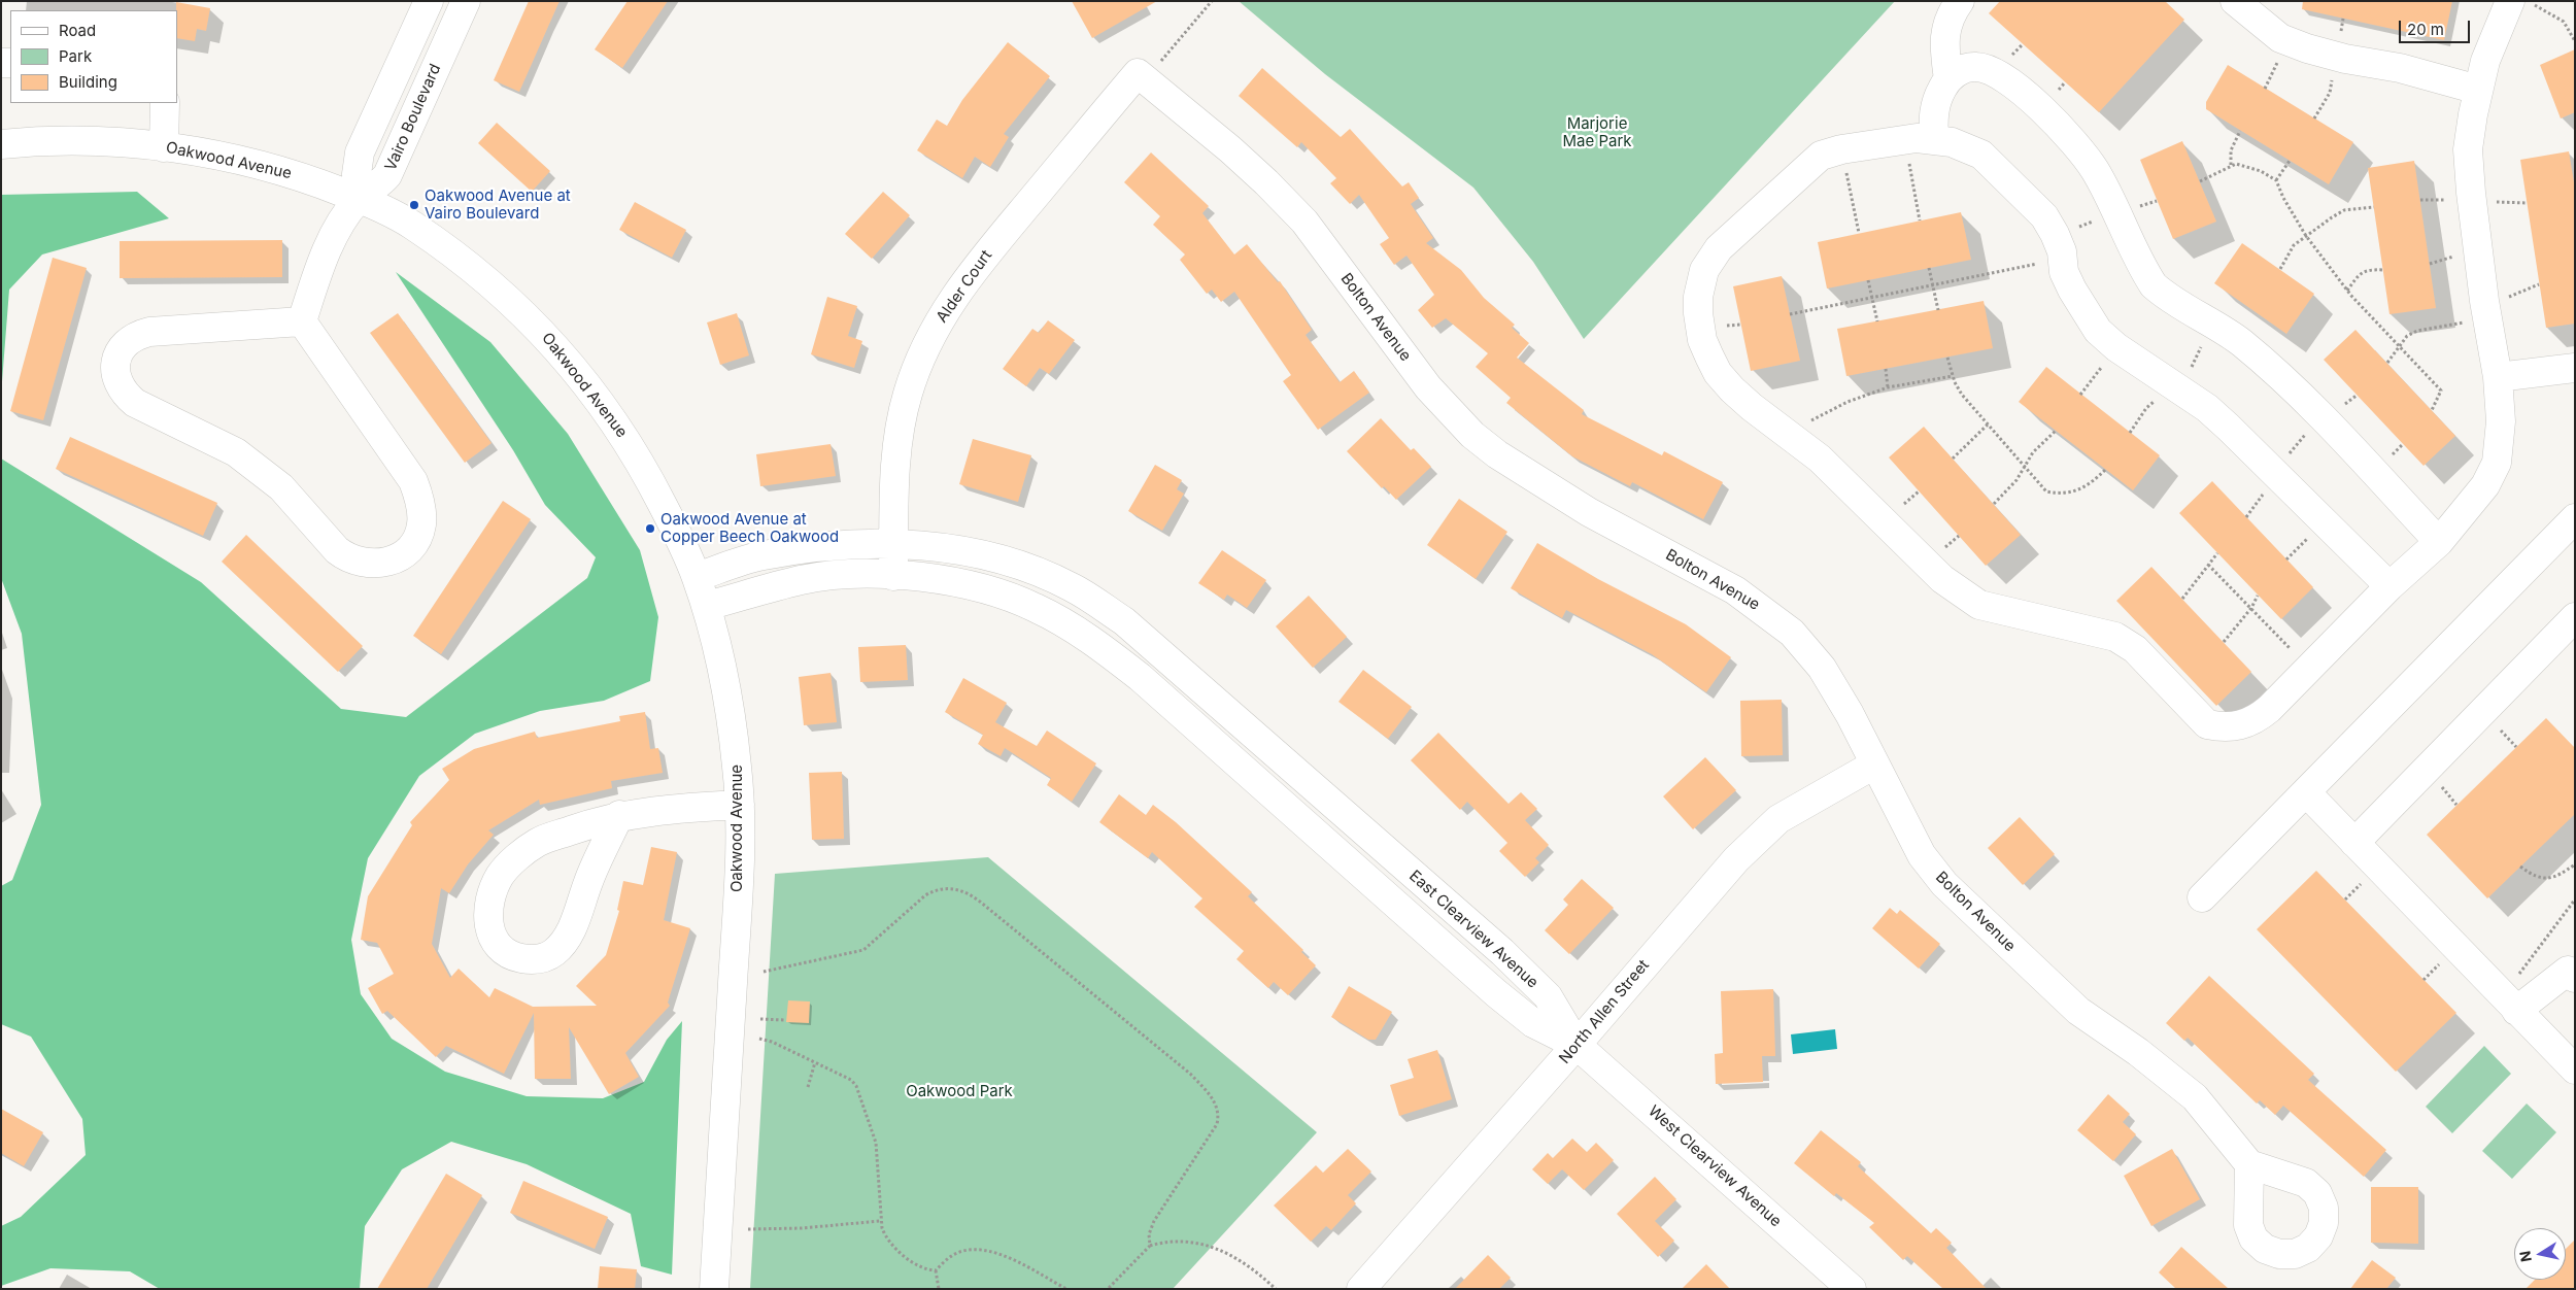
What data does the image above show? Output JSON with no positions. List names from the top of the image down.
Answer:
{
  "streets": {
    "street": [
      "Vairo Boulevard",
      "Oakwood Avenue",
      "Alder Court",
      "Bolton Avenue",
      "East Clearview Avenue",
      "North Allen Street",
      "West Clearview Avenue"
    ]
  },
  "crossings": [
    ["Vairo Boulevard", "Oakwood Avenue"],
    ["Oakwood Avenue", "East Clearview Avenue"],
    ["Alder Court", "Bolton Avenue"],
    ["Alder Court", "East Clearview Avenue"],
    ["Bolton Avenue", "North Allen Street"],
    ["East Clearview Avenue", "North Allen Street"],
    ["East Clearview Avenue", "West Clearview Avenue"],
    ["North Allen Street", "West Clearview Avenue"]
  ],
  "parks": ["Marjorie Mae Park", "Oakwood Park"],
  "places": ["Oakwood Avenue at Vairo Boulevard", "Oakwood Avenue at Copper Beech Oakwood"],
  "legend": ["Road", "Park", "Building"],
  "scale_bar": "20 m",
  "north": "left"
}
